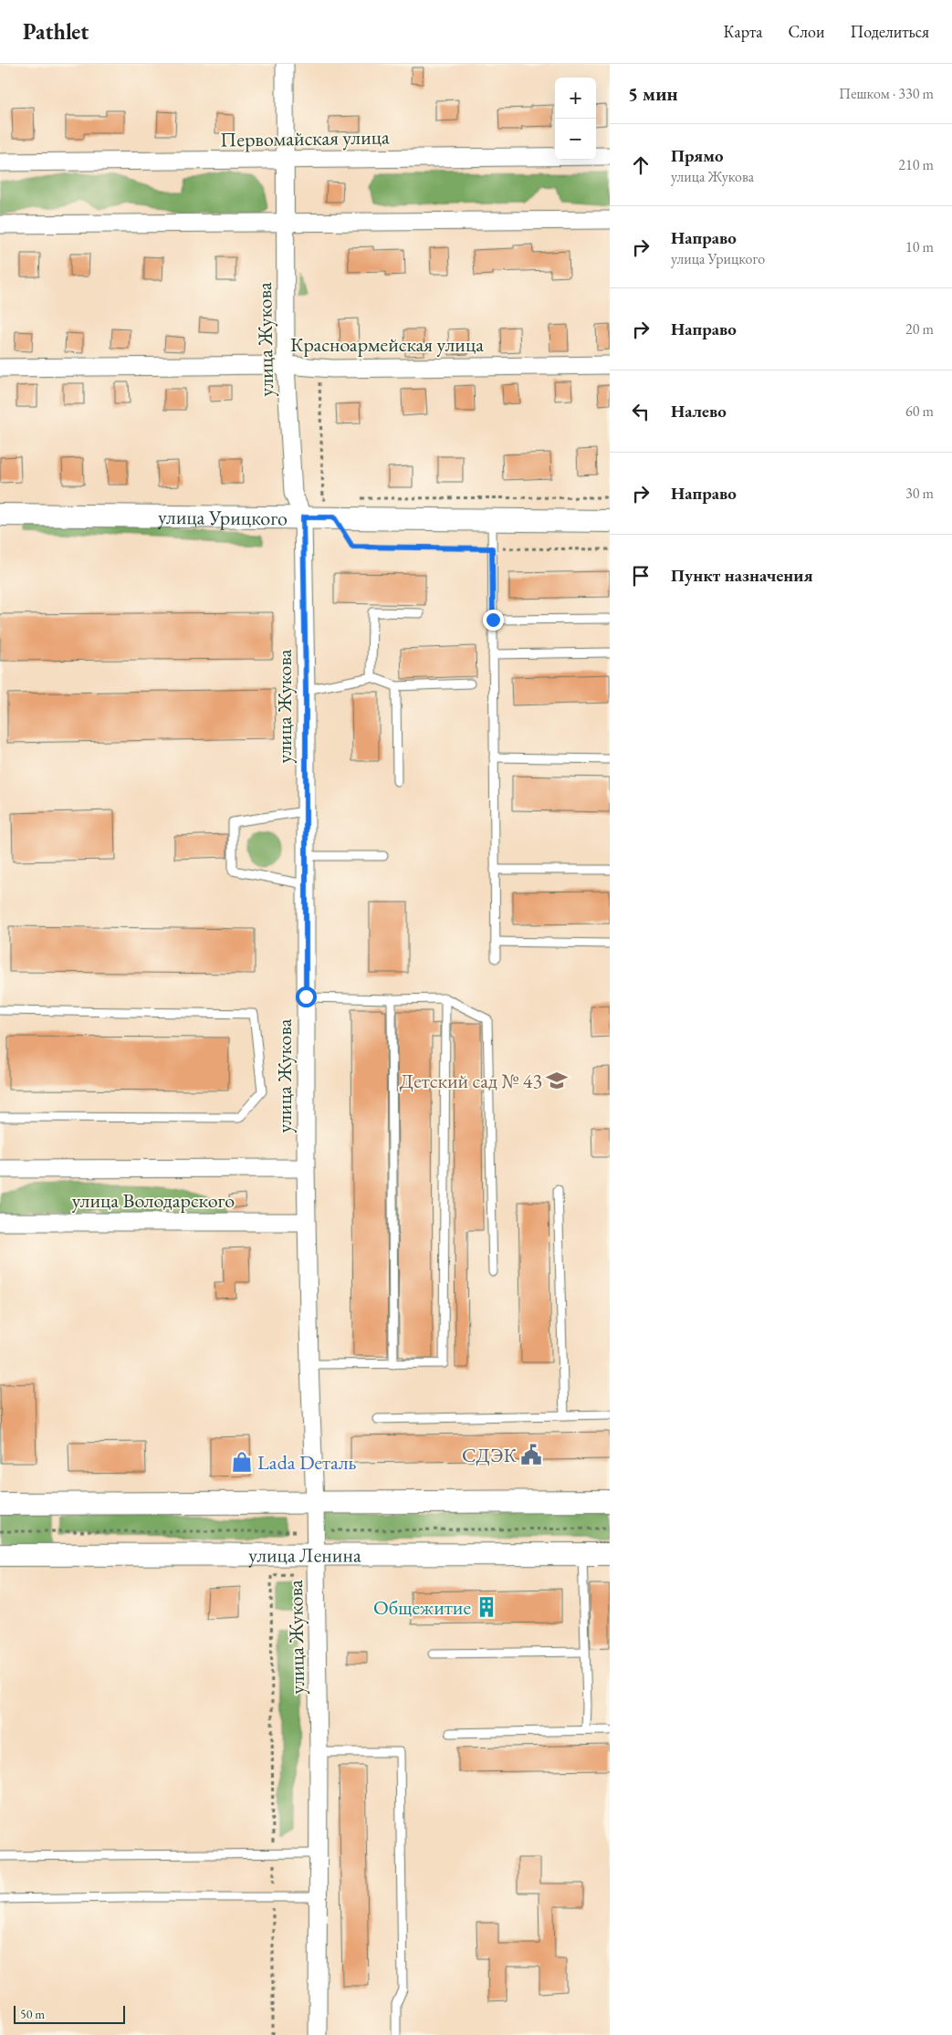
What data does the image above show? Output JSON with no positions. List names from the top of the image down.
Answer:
{
  "streets": {
    "street": [
      "Первомайская улица",
      "улица Жукова",
      "Красноармейская улица",
      "улица Урицкого",
      "улица Володарского",
      "улица Ленина"
    ]
  },
  "crossings": [
    ["Первомайская улица", "улица Жукова"],
    ["улица Жукова", "Красноармейская улица"],
    ["улица Жукова", "улица Урицкого"],
    ["улица Жукова", "улица Володарского"],
    ["улица Жукова", "улица Ленина"]
  ],
  "places": {
    "school or university": ["Детский сад № 43"],
    "public building": ["СДЭК"],
    "shop": ["Lada Dеталь"],
    "building": ["Общежитие"]
  },
  "scale_bar": "50 m",
  "page": {
    "header": "Pathlet",
    "nav": ["Карта", "Слои", "Поделиться"],
    "heading": ["5 мин", "Пешком · 330 m"],
    "map_buttons": ["+", "−"],
    "list": [
      ["Прямо", "улица Жукова", "210 m"],
      ["Направо", "улица Урицкого", "10 m"],
      ["Направо", "20 m"],
      ["Налево", "60 m"],
      ["Направо", "30 m"],
      "Пункт назначения"
    ],
    "scale": "50 m"
  }
}
